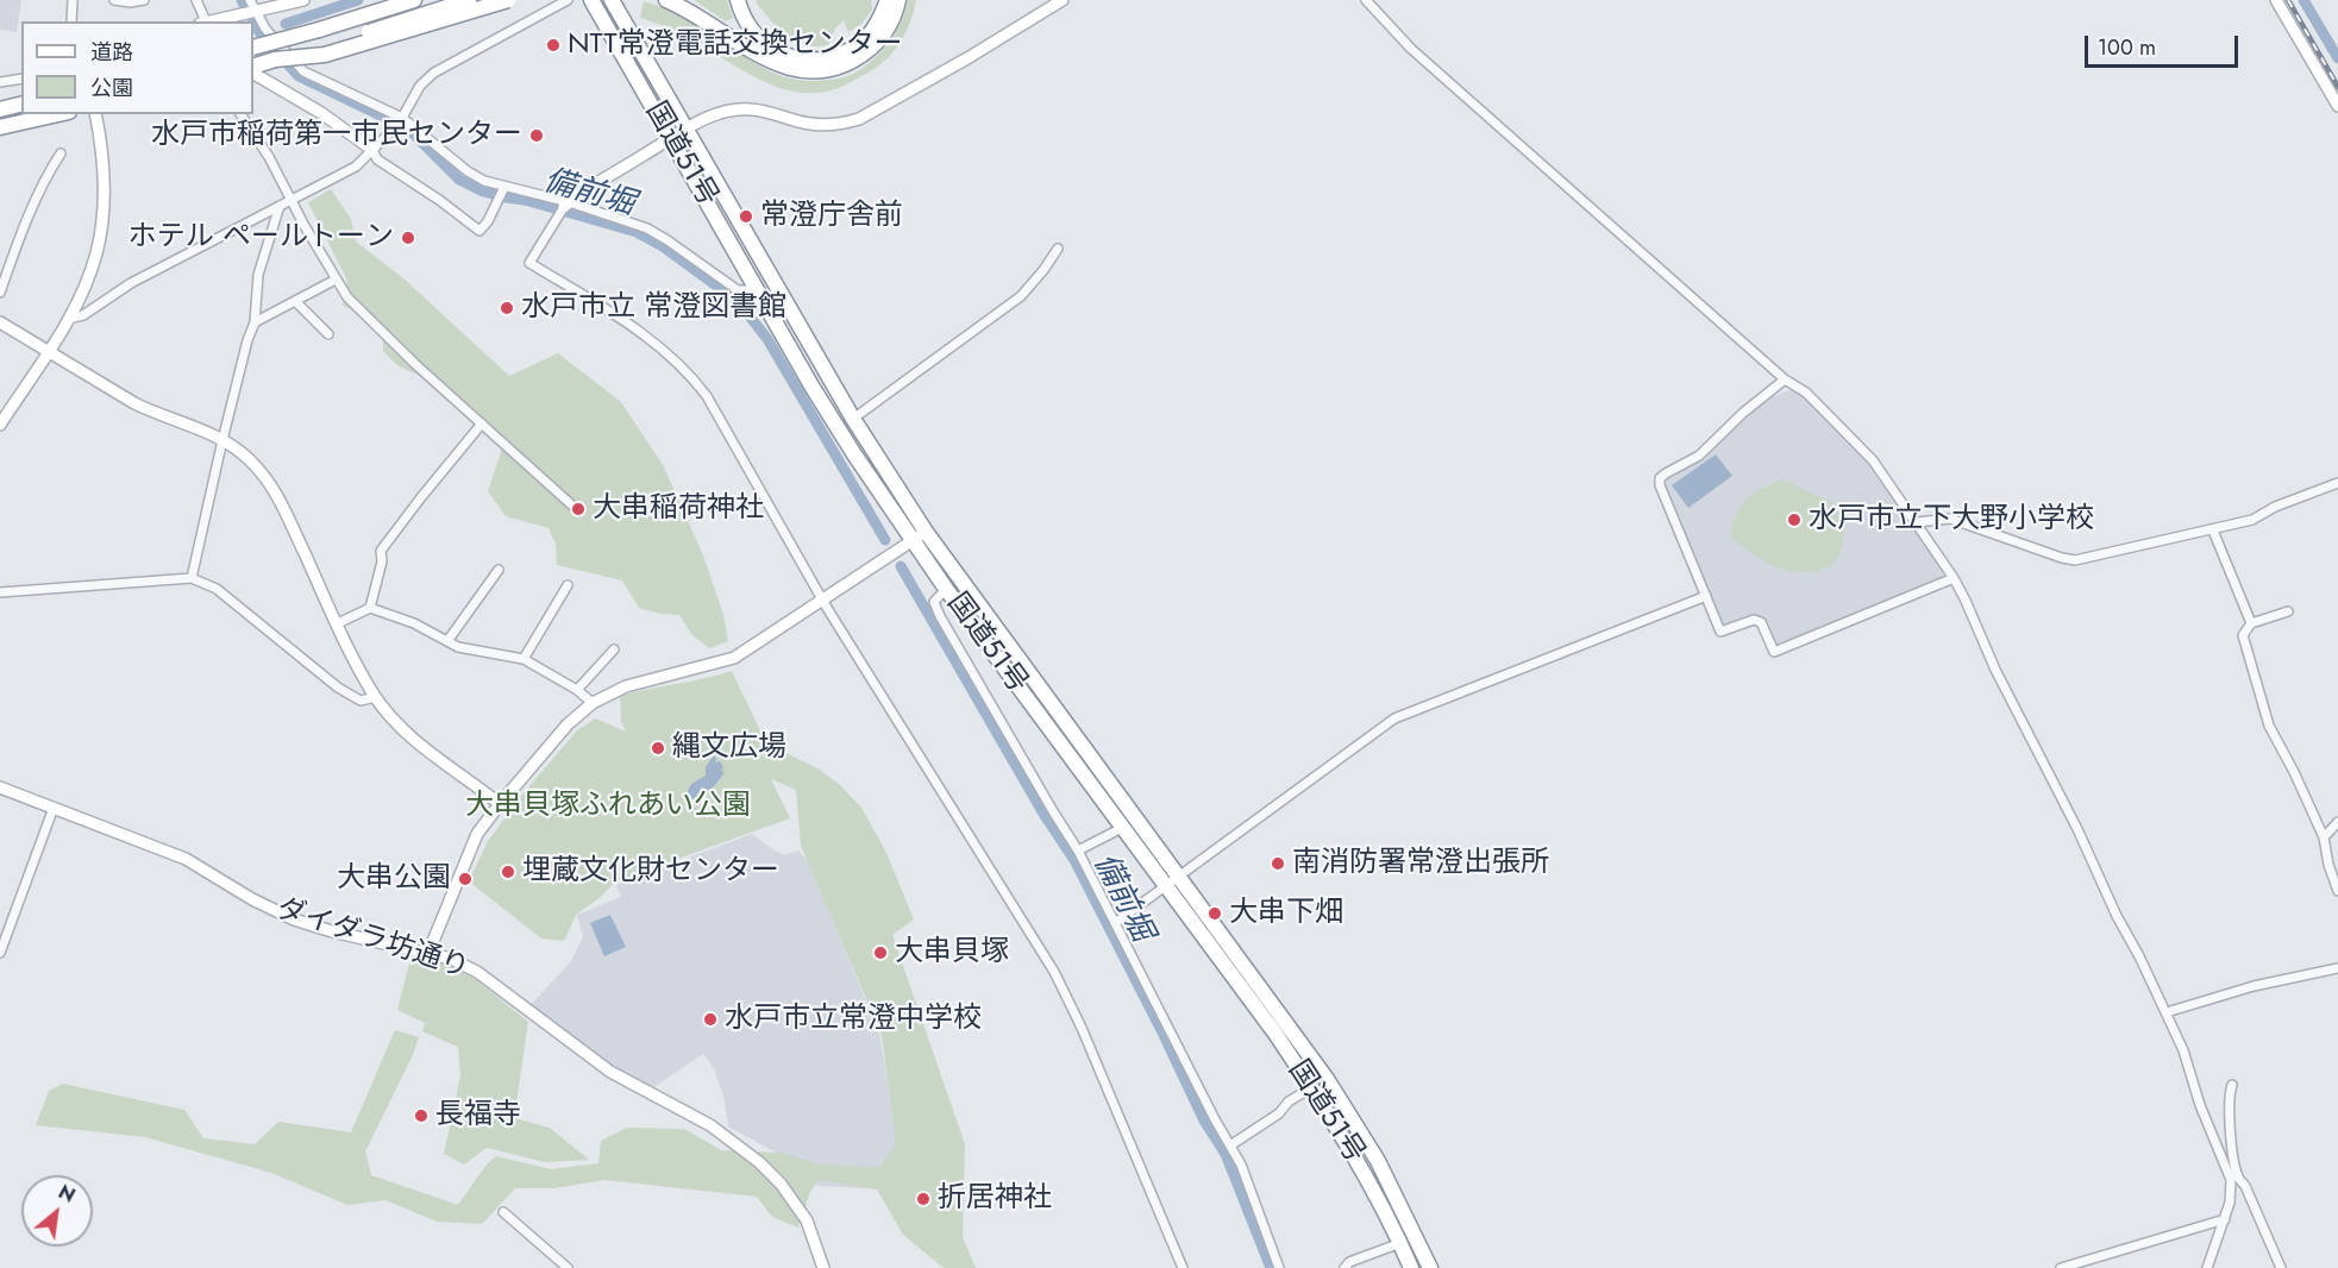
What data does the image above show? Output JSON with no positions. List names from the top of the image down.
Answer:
{
  "streets": {
    "highway": ["国道51号"],
    "street": ["ダイダラ坊通り"]
  },
  "water": ["備前堀"],
  "parks": ["大串貝塚ふれあい公園"],
  "places": [
    "NTT常澄電話交換センター",
    "水戸市稲荷第一市民センター",
    "常澄庁舎前",
    "ホテル ペールトーン",
    "水戸市立 常澄図書館",
    "大串稲荷神社",
    "水戸市立下大野小学校",
    "縄文広場",
    "南消防署常澄出張所",
    "埋蔵文化財センター",
    "大串公園",
    "大串下畑",
    "大串貝塚",
    "水戸市立常澄中学校",
    "長福寺",
    "折居神社"
  ],
  "legend": ["道路", "公園"],
  "scale_bar": "100 m",
  "north": "top right"
}
